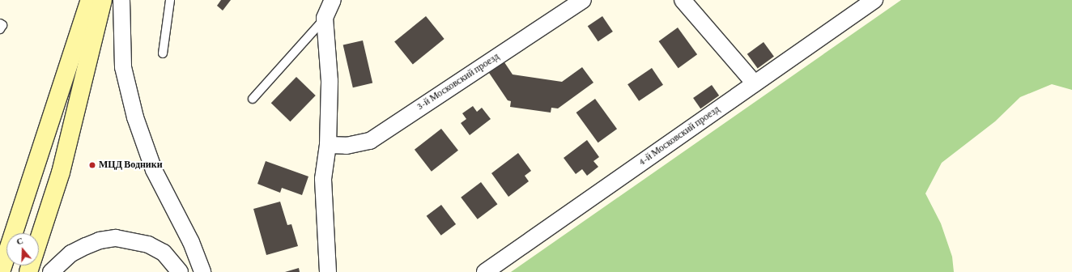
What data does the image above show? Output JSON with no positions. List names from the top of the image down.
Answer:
{
  "streets": {
    "street": ["3-й Московский проезд", "4-й Московский проезд"]
  },
  "places": ["МЦД Водники"],
  "north": "top"
}
